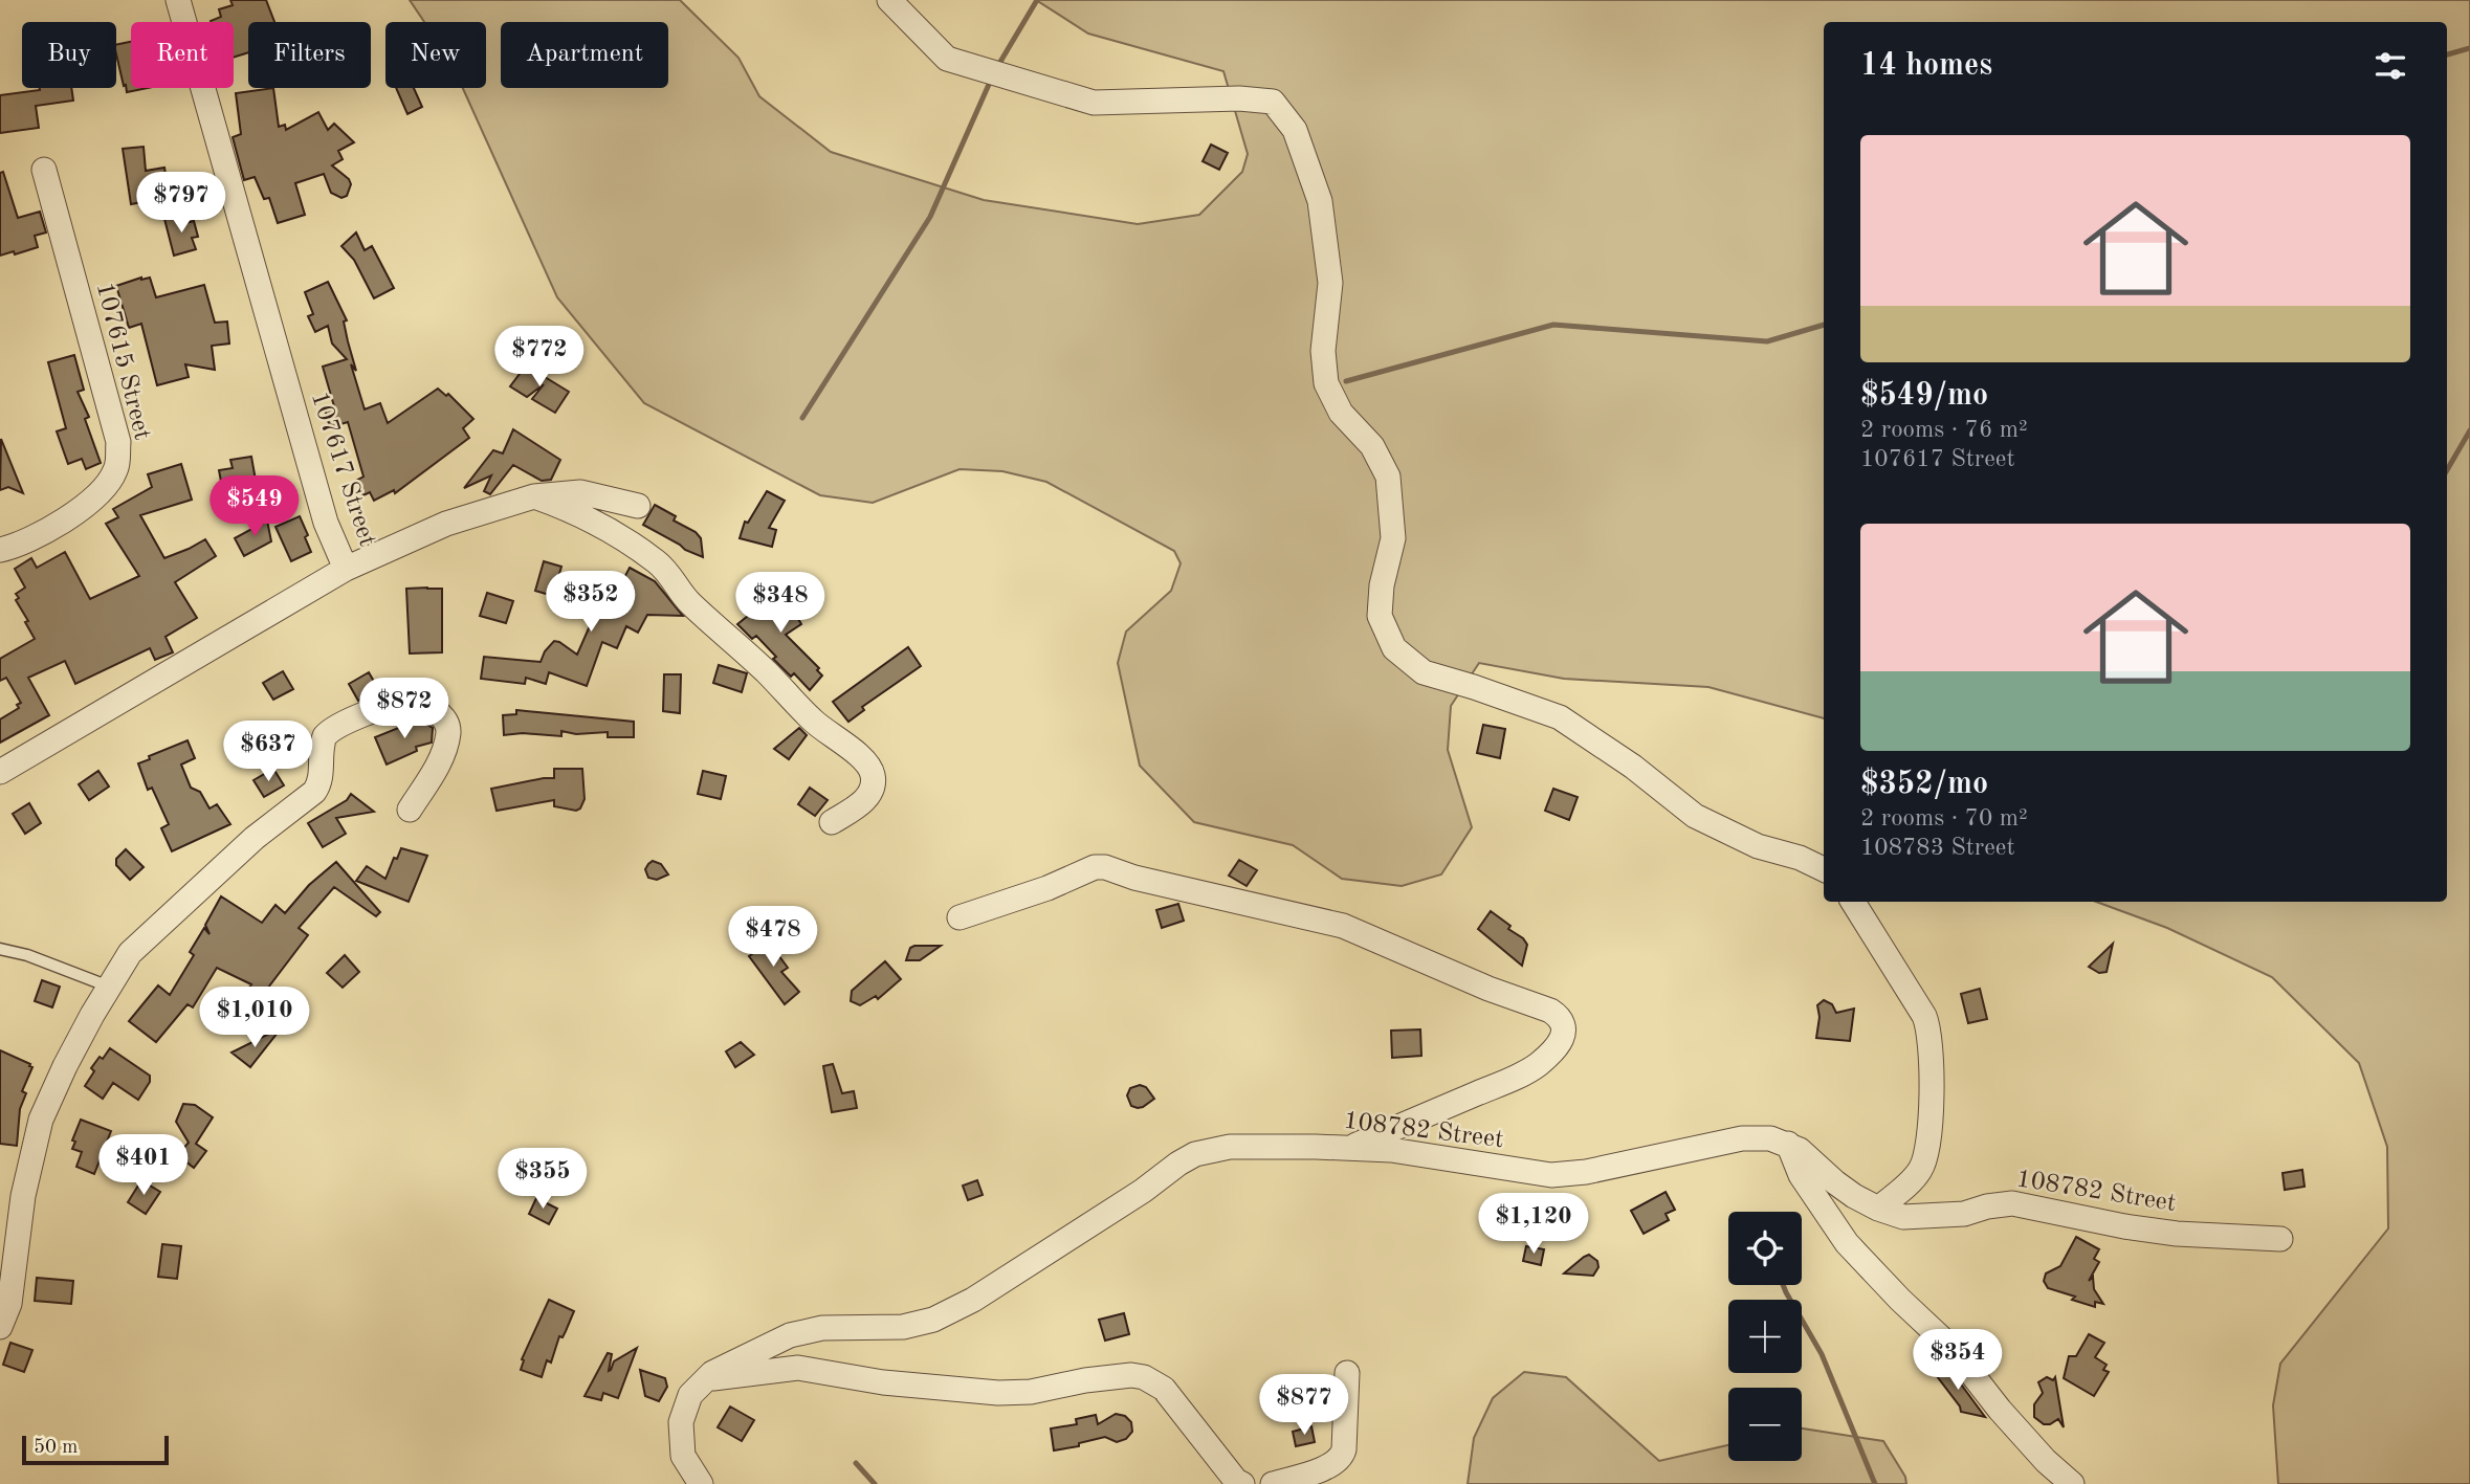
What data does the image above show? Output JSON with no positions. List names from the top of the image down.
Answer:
{
  "streets": {
    "street": ["107615 Street", "107617 Street", "108782 Street"]
  },
  "scale_bar": "50 m",
  "page": {
    "chip": [
      "Buy",
      "Rent",
      "Filters",
      "New",
      "Apartment"
    ],
    "heading": "14 homes",
    "list": [
      {
        "name": "$549/mo",
        "note": "2 rooms · 76 m² · 107617 Street"
      },
      {
        "name": "$352/mo",
        "note": "2 rooms · 70 m² · 108783 Street"
      }
    ],
    "price": [
      "$797",
      "$772",
      "$549",
      "$352",
      "$348",
      "$872",
      "$637",
      "$478",
      "$1,010",
      "$401",
      "$355",
      "$1,120",
      "$354",
      "$877"
    ],
    "map_buttons": ["+", "−"],
    "scale": "50 m"
  }
}
